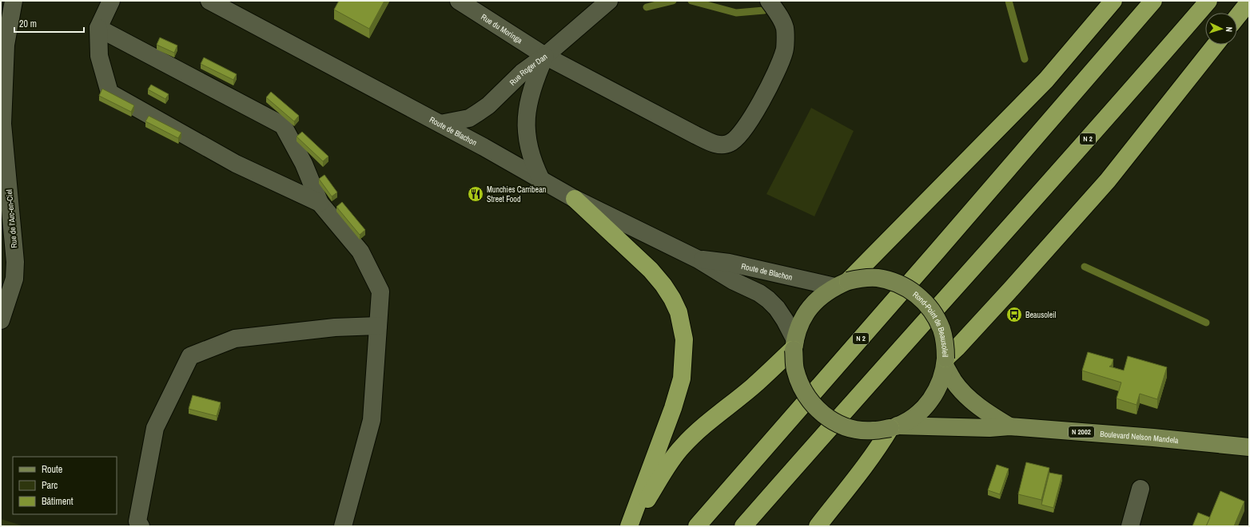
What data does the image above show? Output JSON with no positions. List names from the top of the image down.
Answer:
{
  "streets": {
    "highway": ["N 2"],
    "main road": ["Rond-Point de Beausoleil", "N 2002", "Boulevard Nelson Mandela"],
    "street": [
      "Rue du Moringa",
      "Rue Roger Dan",
      "Route de Blachon",
      "Rue de l'Arc-en-Ciel"
    ]
  },
  "crossings": [
    ["Rue du Moringa", "Rue Roger Dan"],
    ["Rue Roger Dan", "Route de Blachon"],
    ["Route de Blachon", "Rond-Point de Beausoleil"],
    ["Rond-Point de Beausoleil", "Boulevard Nelson Mandela"]
  ],
  "places": {
    "restaurant": ["Munchies Carribean Street Food"],
    "bus stop": ["Beausoleil"]
  },
  "legend": ["Route", "Parc", "Bâtiment"],
  "scale_bar": "20 m",
  "north": "right"
}
